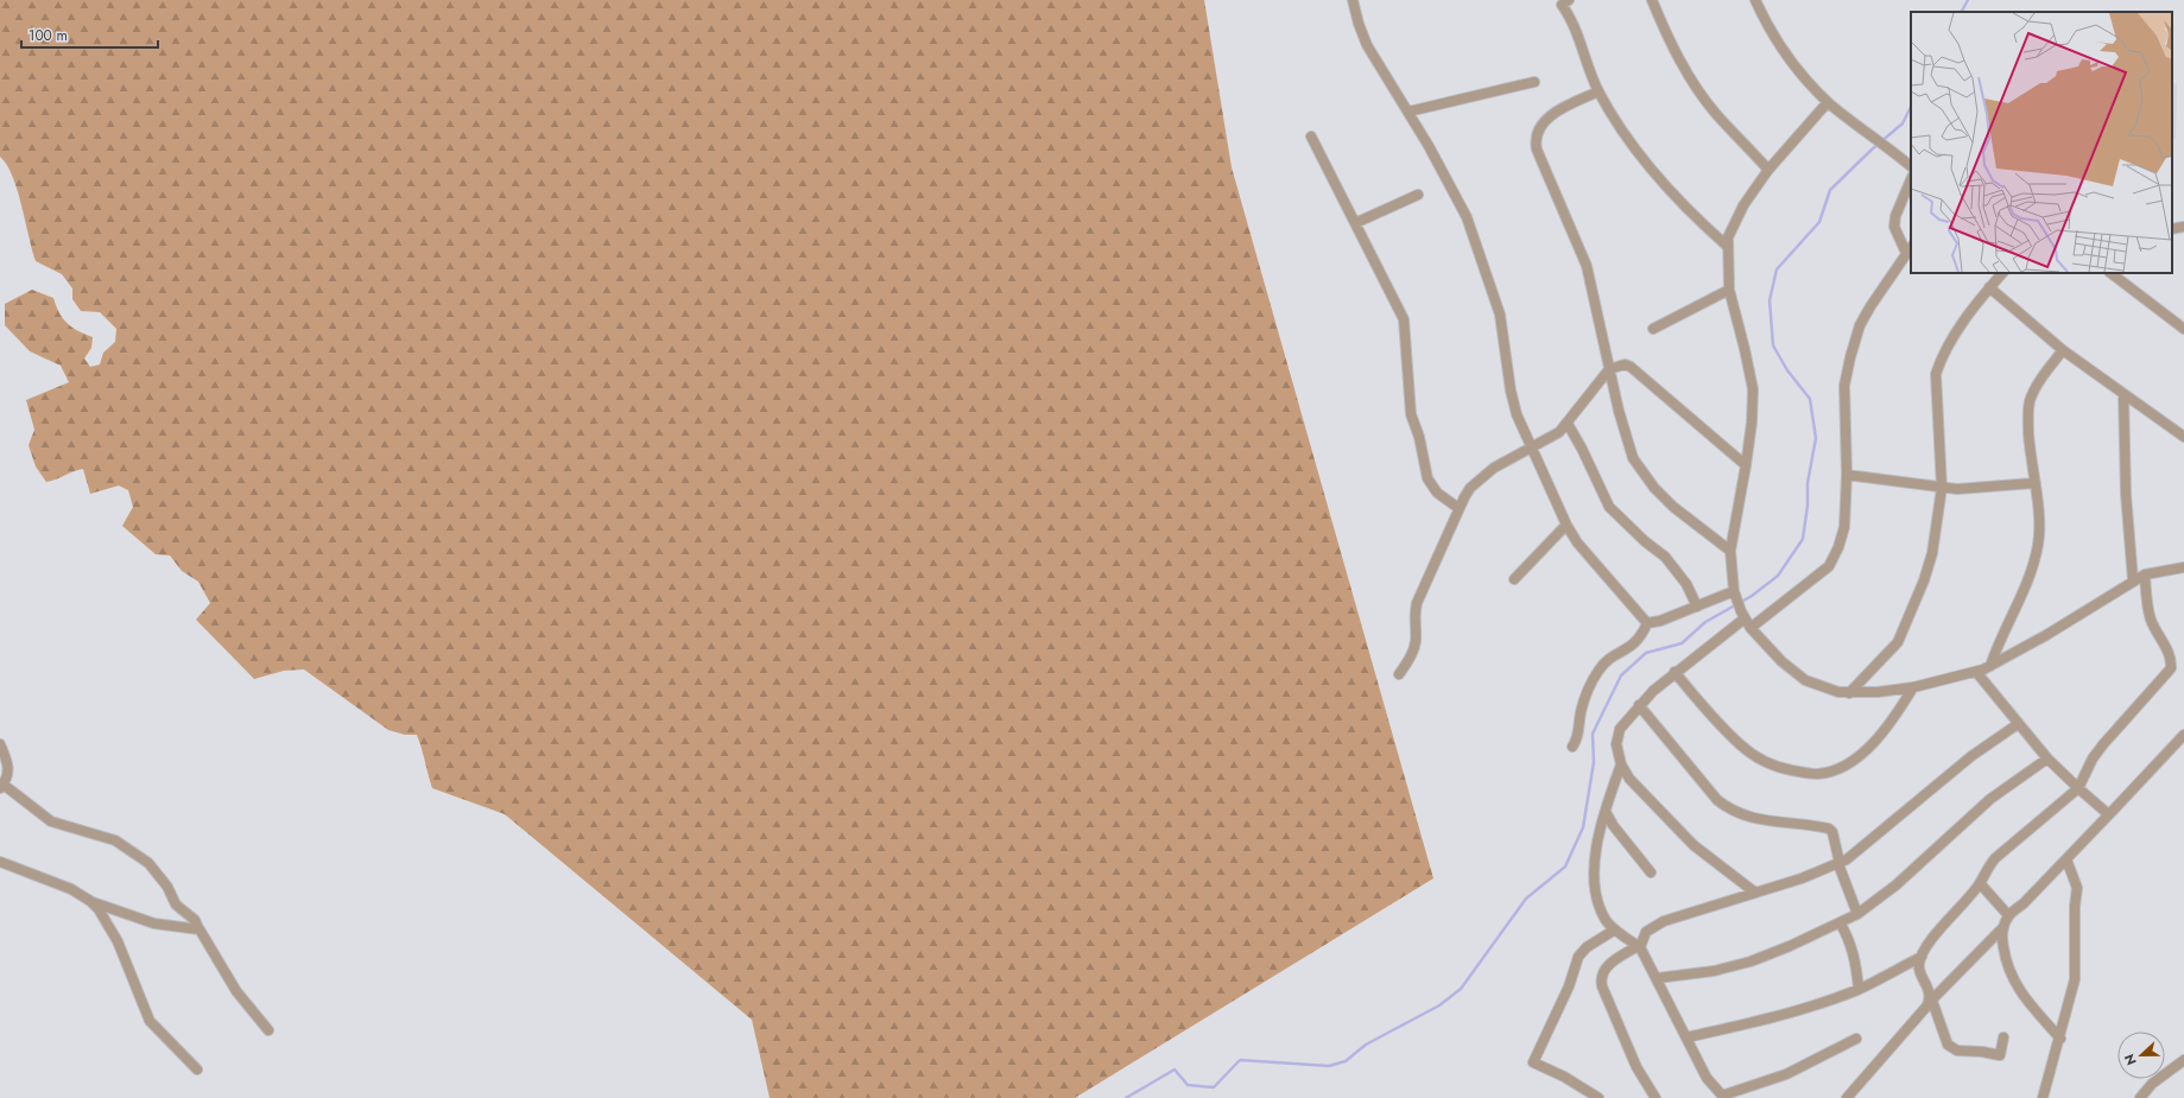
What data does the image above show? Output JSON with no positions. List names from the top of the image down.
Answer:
{
  "scale_bar": "100 m",
  "north": "left"
}
